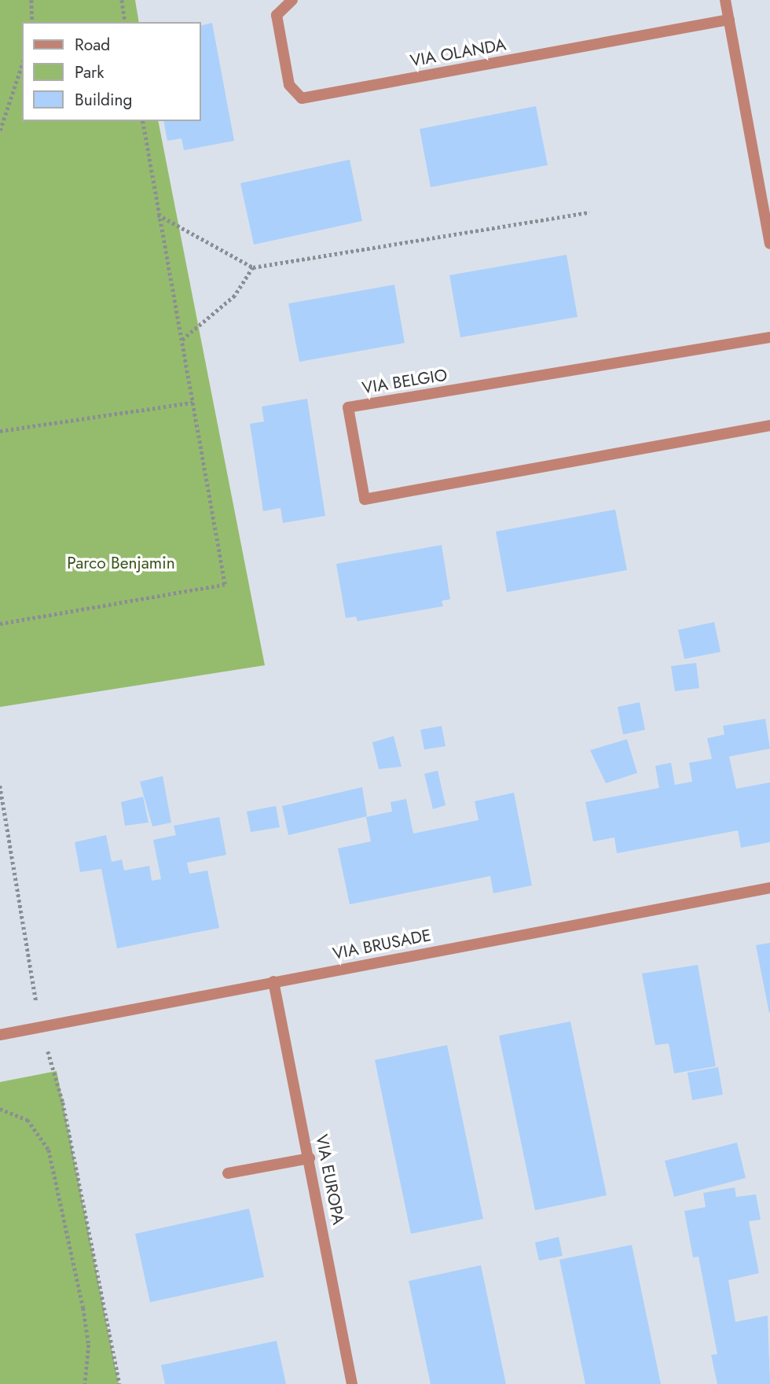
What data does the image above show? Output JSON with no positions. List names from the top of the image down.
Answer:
{
  "streets": {
    "street": [
      "VIA OLANDA",
      "VIA BELGIO",
      "VIA BRUSADE",
      "VIA EUROPA"
    ]
  },
  "crossings": [
    ["VIA BRUSADE", "VIA EUROPA"]
  ],
  "parks": ["Parco Benjamin"],
  "legend": ["Road", "Park", "Building"]
}
